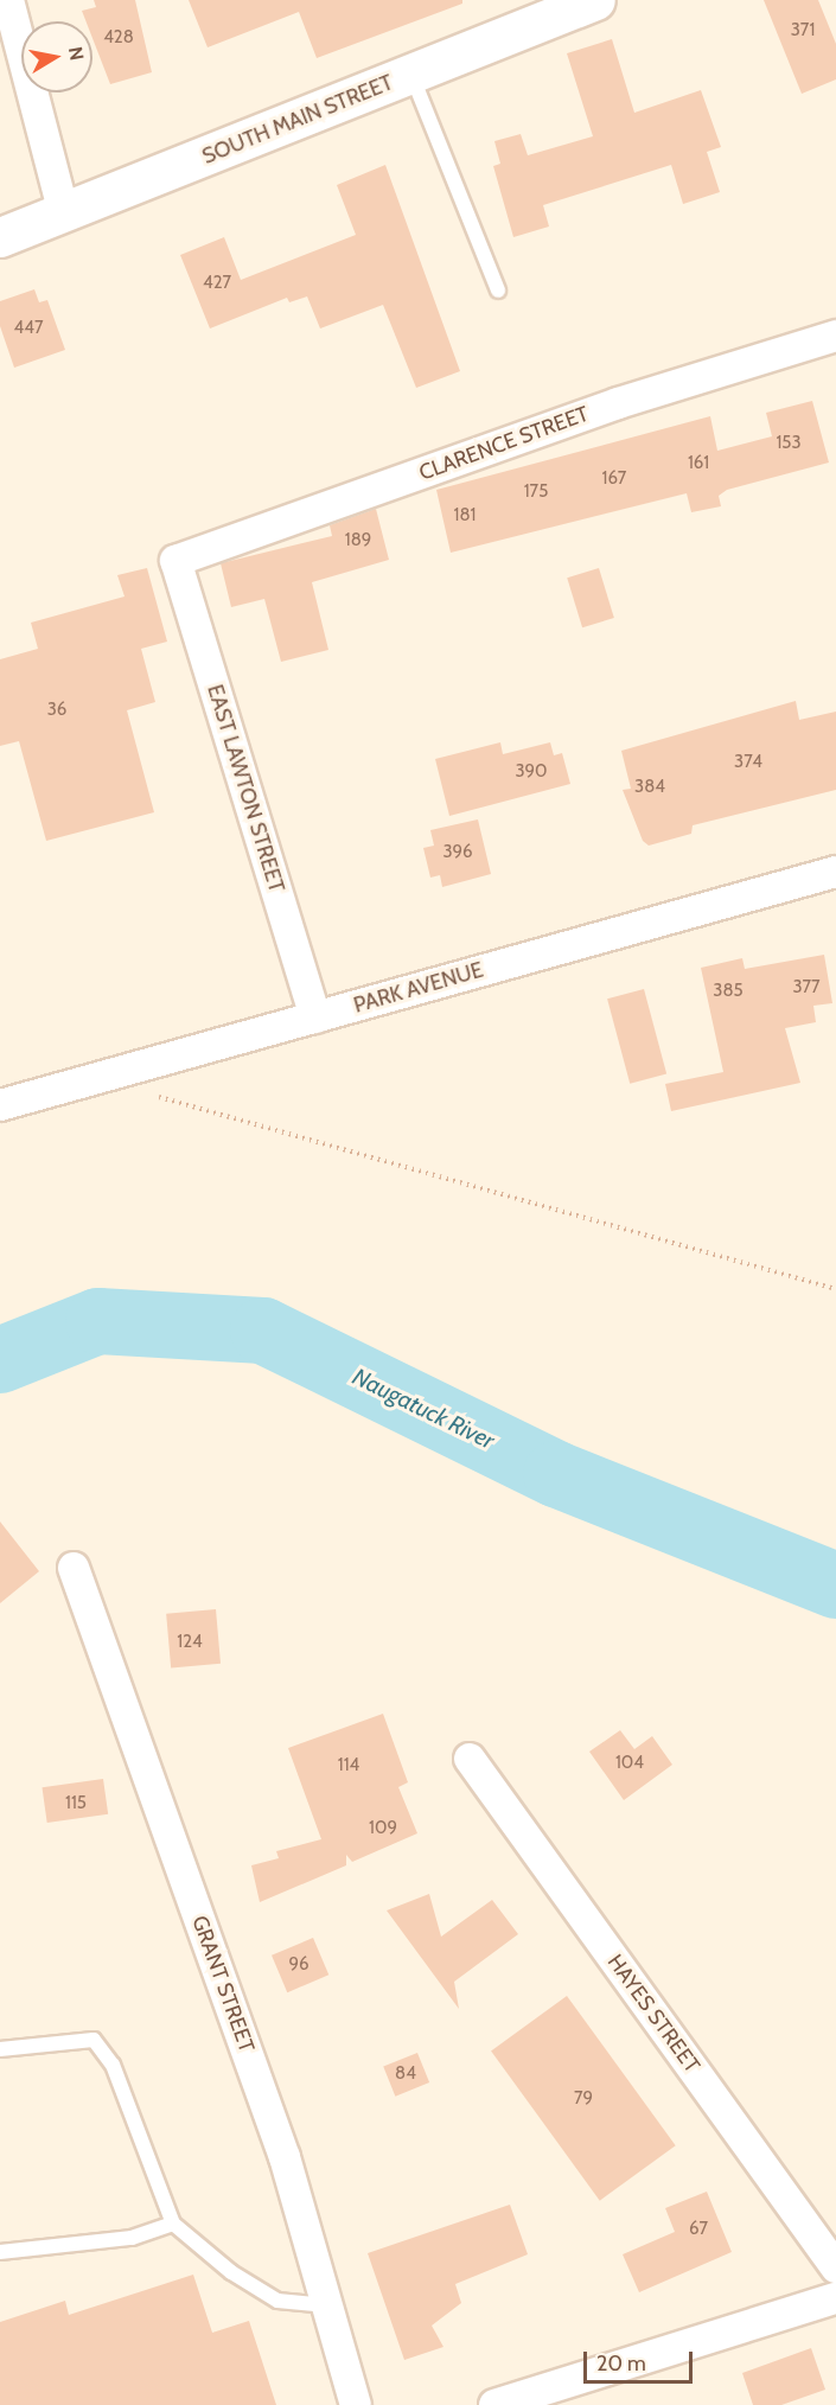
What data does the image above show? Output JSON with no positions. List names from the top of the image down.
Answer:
{
  "streets": {
    "main road": ["SOUTH MAIN STREET"],
    "street": [
      "CLARENCE STREET",
      "EAST LAWTON STREET",
      "PARK AVENUE",
      "GRANT STREET",
      "HAYES STREET"
    ]
  },
  "crossings": [
    ["CLARENCE STREET", "EAST LAWTON STREET"],
    ["EAST LAWTON STREET", "PARK AVENUE"]
  ],
  "water": ["Naugatuck River"],
  "house_numbers": [
    "371",
    "428",
    "427",
    "447",
    "153",
    "161",
    "167",
    "175",
    "181",
    "189",
    "36",
    "374",
    "390",
    "384",
    "396",
    "377",
    "385",
    "124",
    "104",
    "114",
    "115",
    "109",
    "96",
    "84",
    "79",
    "67"
  ],
  "scale_bar": "20 m",
  "north": "right"
}
